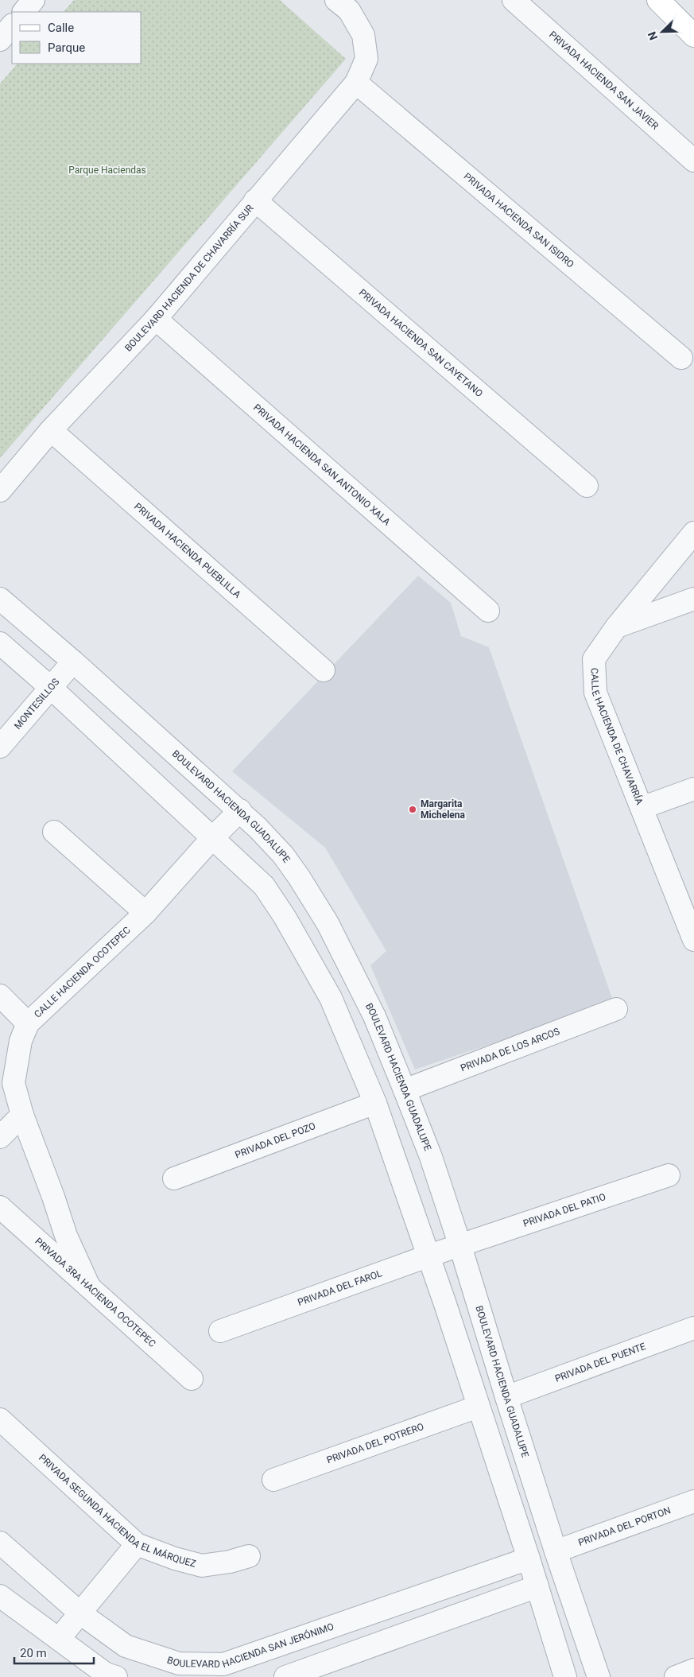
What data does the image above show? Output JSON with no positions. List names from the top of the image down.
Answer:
{
  "streets": {
    "street": [
      "PRIVADA HACIENDA SAN JAVIER",
      "PRIVADA HACIENDA SAN ISIDRO",
      "BOULEVARD HACIENDA DE CHAVARRÍA SUR",
      "PRIVADA HACIENDA SAN CAYETANO",
      "PRIVADA HACIENDA SAN ANTONIO XALA",
      "PRIVADA HACIENDA PUEBLILLA",
      "MONTESILLOS",
      "CALLE HACIENDA DE CHAVARRÍA",
      "BOULEVARD HACIENDA GUADALUPE",
      "CALLE HACIENDA OCOTEPEC",
      "PRIVADA DE LOS ARCOS",
      "PRIVADA DEL POZO",
      "PRIVADA DEL PATIO",
      "PRIVADA DEL FAROL",
      "PRIVADA 3RA HACIENDA OCOTEPEC",
      "PRIVADA DEL PUENTE",
      "PRIVADA DEL POTRERO",
      "PRIVADA SEGUNDA HACIENDA EL MÁRQUEZ",
      "PRIVADA DEL PORTON",
      "BOULEVARD HACIENDA SAN JERÓNIMO"
    ]
  },
  "crossings": [
    ["PRIVADA HACIENDA SAN ISIDRO", "BOULEVARD HACIENDA DE CHAVARRÍA SUR"],
    ["BOULEVARD HACIENDA DE CHAVARRÍA SUR", "PRIVADA HACIENDA SAN CAYETANO"],
    ["BOULEVARD HACIENDA DE CHAVARRÍA SUR", "PRIVADA HACIENDA SAN ANTONIO XALA"],
    ["BOULEVARD HACIENDA DE CHAVARRÍA SUR", "PRIVADA HACIENDA PUEBLILLA"],
    ["MONTESILLOS", "BOULEVARD HACIENDA GUADALUPE"],
    ["BOULEVARD HACIENDA GUADALUPE", "CALLE HACIENDA OCOTEPEC"],
    ["BOULEVARD HACIENDA GUADALUPE", "PRIVADA DE LOS ARCOS"],
    ["BOULEVARD HACIENDA GUADALUPE", "PRIVADA DEL PATIO"],
    ["BOULEVARD HACIENDA GUADALUPE", "PRIVADA DEL FAROL"],
    ["BOULEVARD HACIENDA GUADALUPE", "PRIVADA DEL PUENTE"],
    ["BOULEVARD HACIENDA GUADALUPE", "PRIVADA DEL PORTON"],
    ["CALLE HACIENDA OCOTEPEC", "PRIVADA 3RA HACIENDA OCOTEPEC"],
    ["PRIVADA DEL PATIO", "PRIVADA DEL FAROL"]
  ],
  "parks": ["Parque Haciendas"],
  "places": ["Margarita Michelena"],
  "legend": ["Calle", "Parque"],
  "scale_bar": "20 m",
  "north": "bottom left"
}
